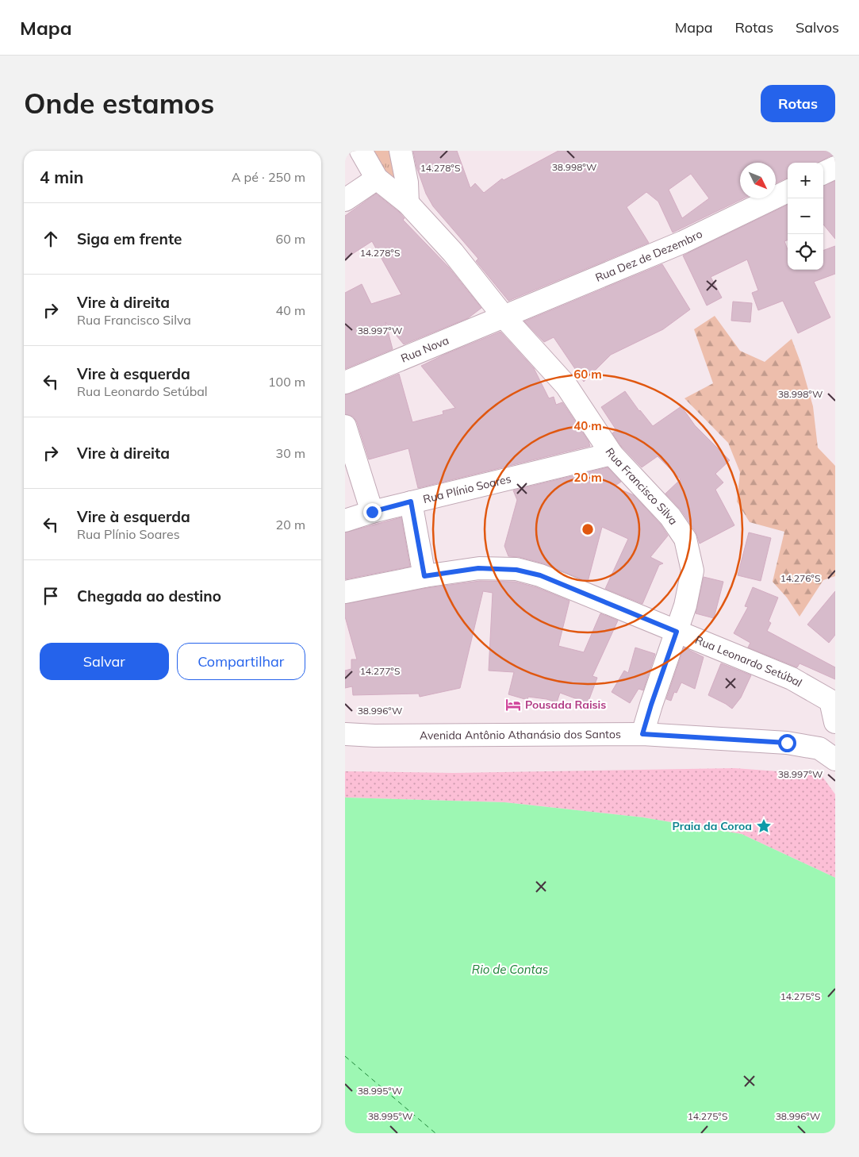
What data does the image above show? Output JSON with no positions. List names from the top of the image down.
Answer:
{
  "streets": {
    "street": [
      "Rua Dez de Dezembro",
      "Rua Nova",
      "Rua Francisco Silva",
      "Rua Plínio Soares",
      "Rua Leonardo Setúbal",
      "Avenida Antônio Athanásio dos Santos"
    ]
  },
  "crossings": [
    ["Rua Dez de Dezembro", "Rua Nova"],
    ["Rua Dez de Dezembro", "Rua Francisco Silva"],
    ["Rua Nova", "Rua Francisco Silva"],
    ["Rua Francisco Silva", "Rua Plínio Soares"],
    ["Rua Francisco Silva", "Rua Leonardo Setúbal"],
    ["Rua Francisco Silva", "Avenida Antônio Athanásio dos Santos"]
  ],
  "water": ["Rio de Contas"],
  "places": {
    "hotel": ["Pousada Raisis"],
    "place": ["Praia da Coroa"]
  },
  "north": "bottom right",
  "page": {
    "header": "Mapa",
    "nav": ["Mapa", "Rotas", "Salvos"],
    "buttons": [
      "Rotas",
      ["Salvar", "Compartilhar"]
    ],
    "title": "Onde estamos",
    "heading": ["4 min", "A pé · 250 m"],
    "map_buttons": ["+", "−"],
    "list": [
      ["Siga em frente", "60 m"],
      ["Vire à direita", "Rua Francisco Silva", "40 m"],
      ["Vire à esquerda", "Rua Leonardo Setúbal", "100 m"],
      ["Vire à direita", "30 m"],
      ["Vire à esquerda", "Rua Plínio Soares", "20 m"],
      "Chegada ao destino"
    ]
  },
  "coordinates": [
    "38.998°W",
    "14.278°S",
    "38.997°W",
    "14.276°S",
    "14.277°S",
    "38.996°W",
    "14.275°S",
    "38.995°W"
  ],
  "rings": ["60 m", "40 m", "20 m"]
}
